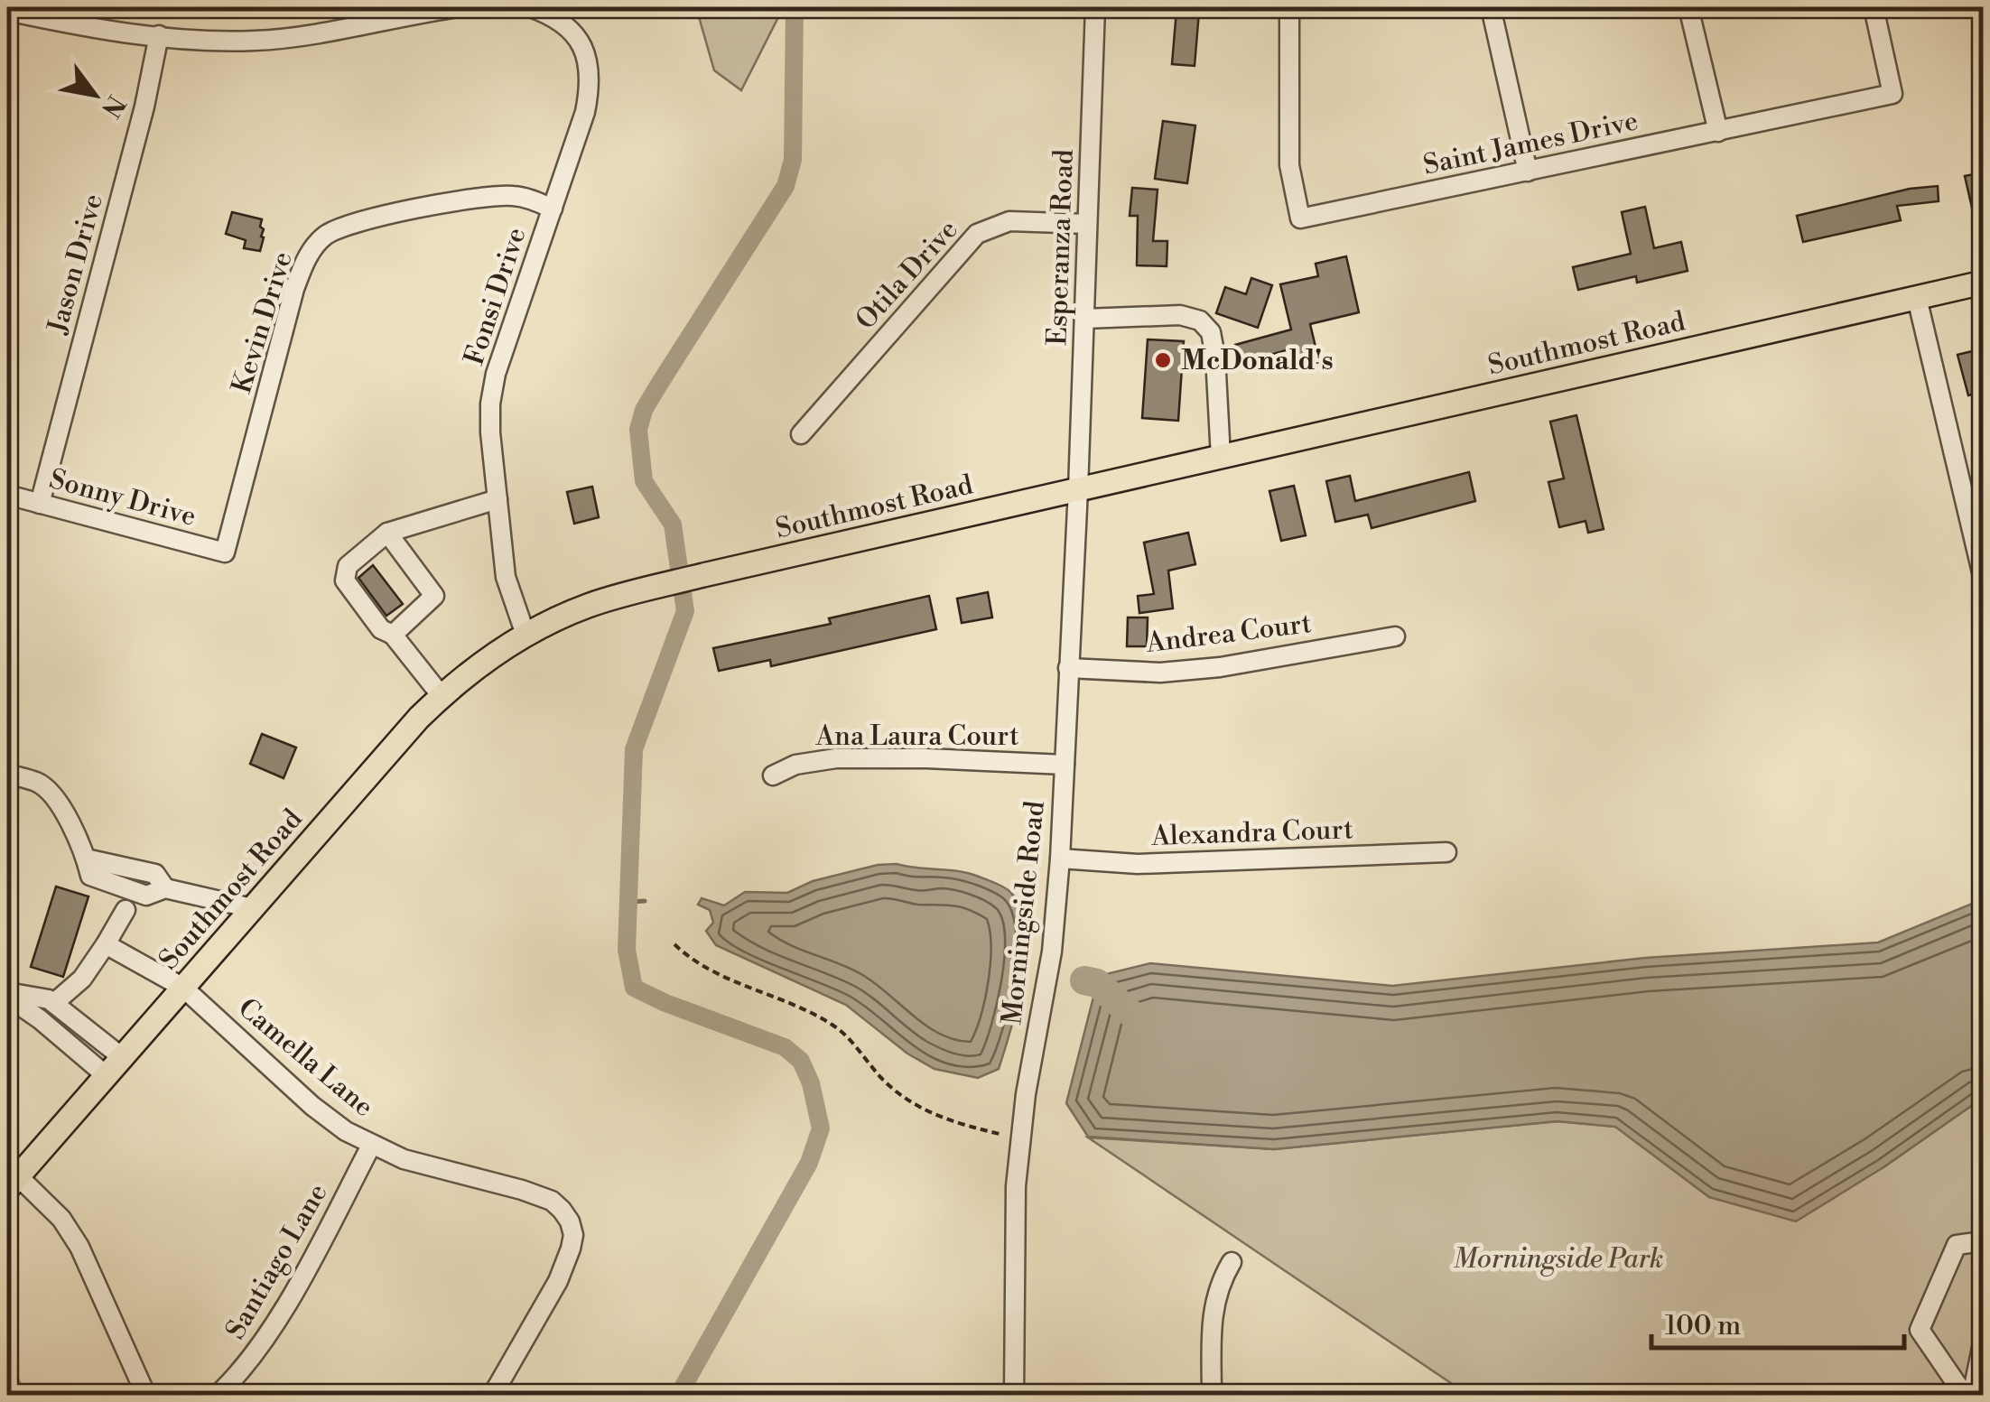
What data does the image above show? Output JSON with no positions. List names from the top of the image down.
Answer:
{
  "streets": {
    "main road": ["Southmost Road"],
    "street": [
      "Saint James Drive",
      "Esperanza Road",
      "Jason Drive",
      "Otila Drive",
      "Fonsi Drive",
      "Kevin Drive",
      "Sonny Drive",
      "Andrea Court",
      "Ana Laura Court",
      "Alexandra Court",
      "Morningside Road",
      "Camella Lane",
      "Santiago Lane"
    ]
  },
  "crossings": [
    ["Esperanza Road", "Otila Drive"],
    ["Esperanza Road", "Southmost Road"],
    ["Esperanza Road", "Morningside Road"],
    ["Jason Drive", "Sonny Drive"],
    ["Fonsi Drive", "Kevin Drive"],
    ["Fonsi Drive", "Southmost Road"],
    ["Kevin Drive", "Sonny Drive"],
    ["Southmost Road", "Morningside Road"],
    ["Southmost Road", "Camella Lane"],
    ["Andrea Court", "Morningside Road"],
    ["Ana Laura Court", "Morningside Road"],
    ["Alexandra Court", "Morningside Road"],
    ["Camella Lane", "Santiago Lane"]
  ],
  "parks": ["Morningside Park"],
  "places": ["McDonald's"],
  "scale_bar": "100 m",
  "north": "bottom right"
}
